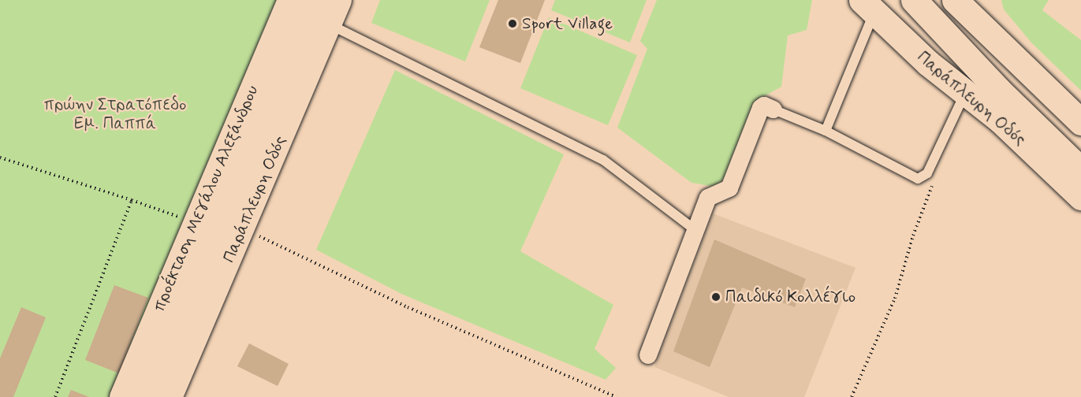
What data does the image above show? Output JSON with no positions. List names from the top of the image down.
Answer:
{
  "streets": {
    "main road": ["Παράπλευρη Οδός", "προέκταση Μεγάλου Αλεξάνδρου"]
  },
  "parks": ["πρώην Στρατόπεδο Εμ. Παππά"],
  "places": ["Sport Village", "Παιδικό Κολλέγιο"]
}
